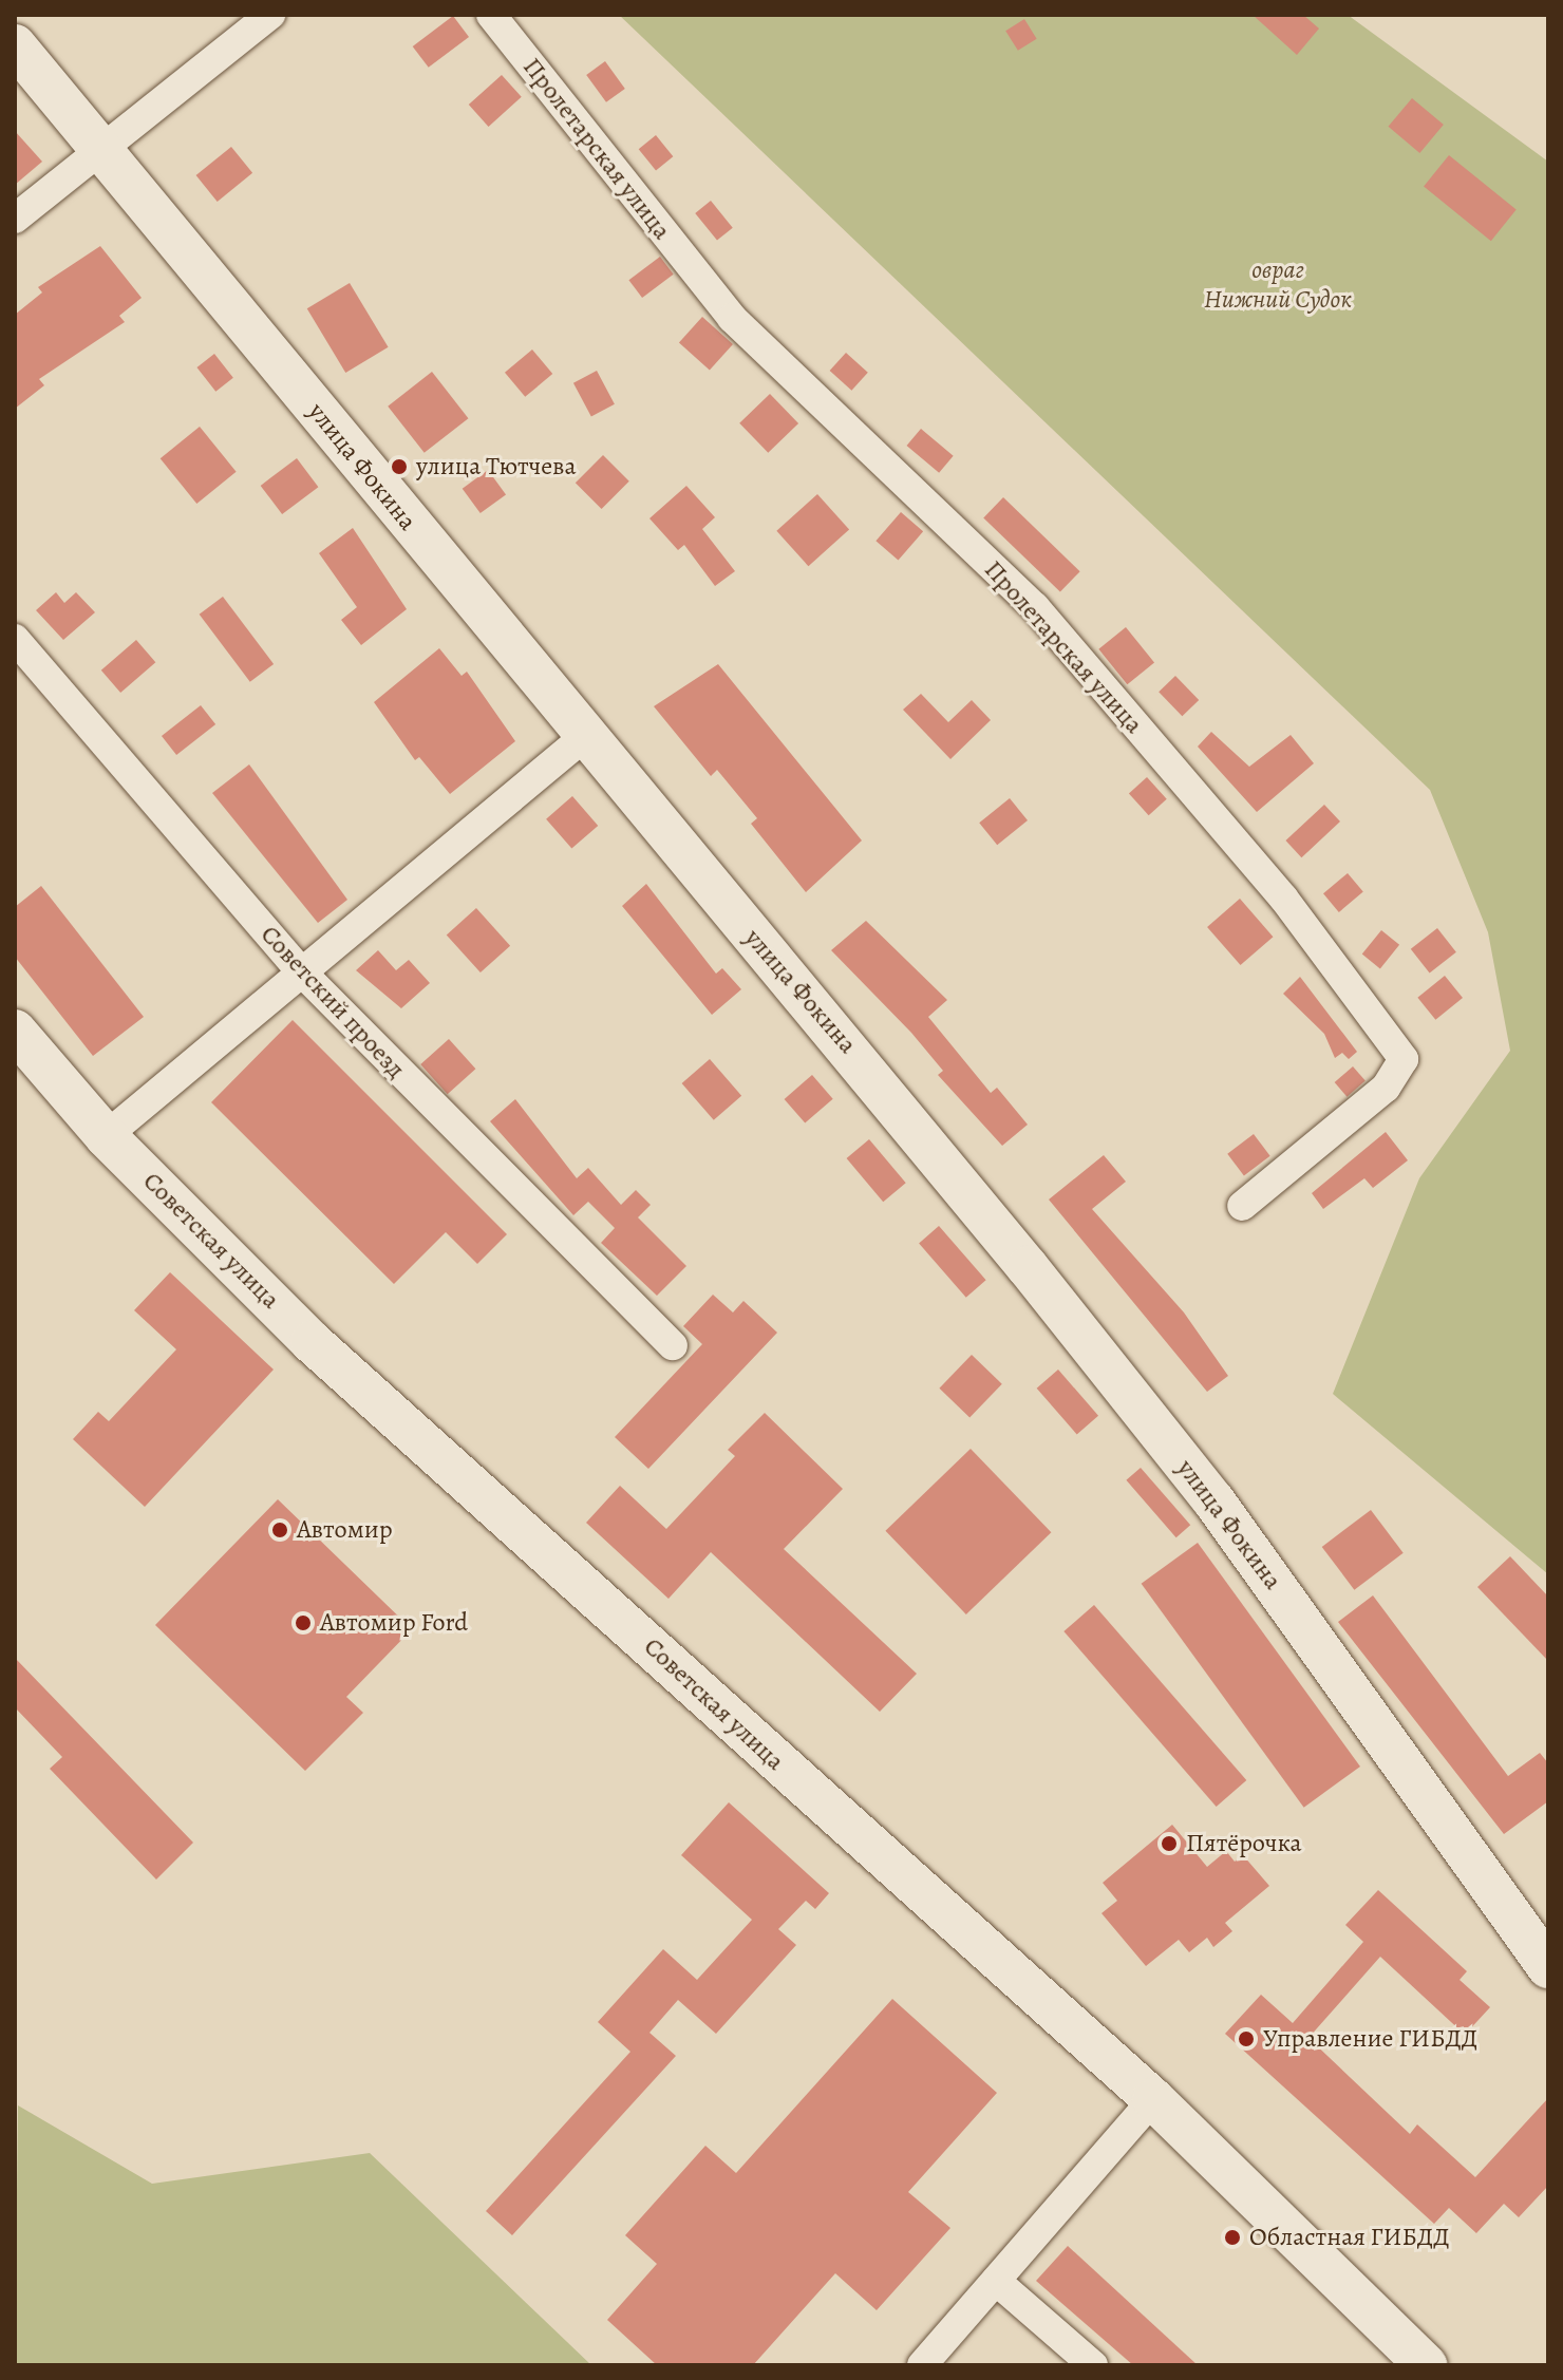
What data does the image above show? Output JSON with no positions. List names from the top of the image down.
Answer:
{
  "streets": {
    "main road": ["улица Фокина", "Советская улица"],
    "street": ["Пролетарская улица", "Советский проезд"]
  },
  "parks": ["овраг Нижний Судок"],
  "places": [
    "улица Тютчева",
    "Автомир",
    "Автомир Ford",
    "Пятёрочка",
    "Управление ГИБДД",
    "Областная ГИБДД"
  ]
}
